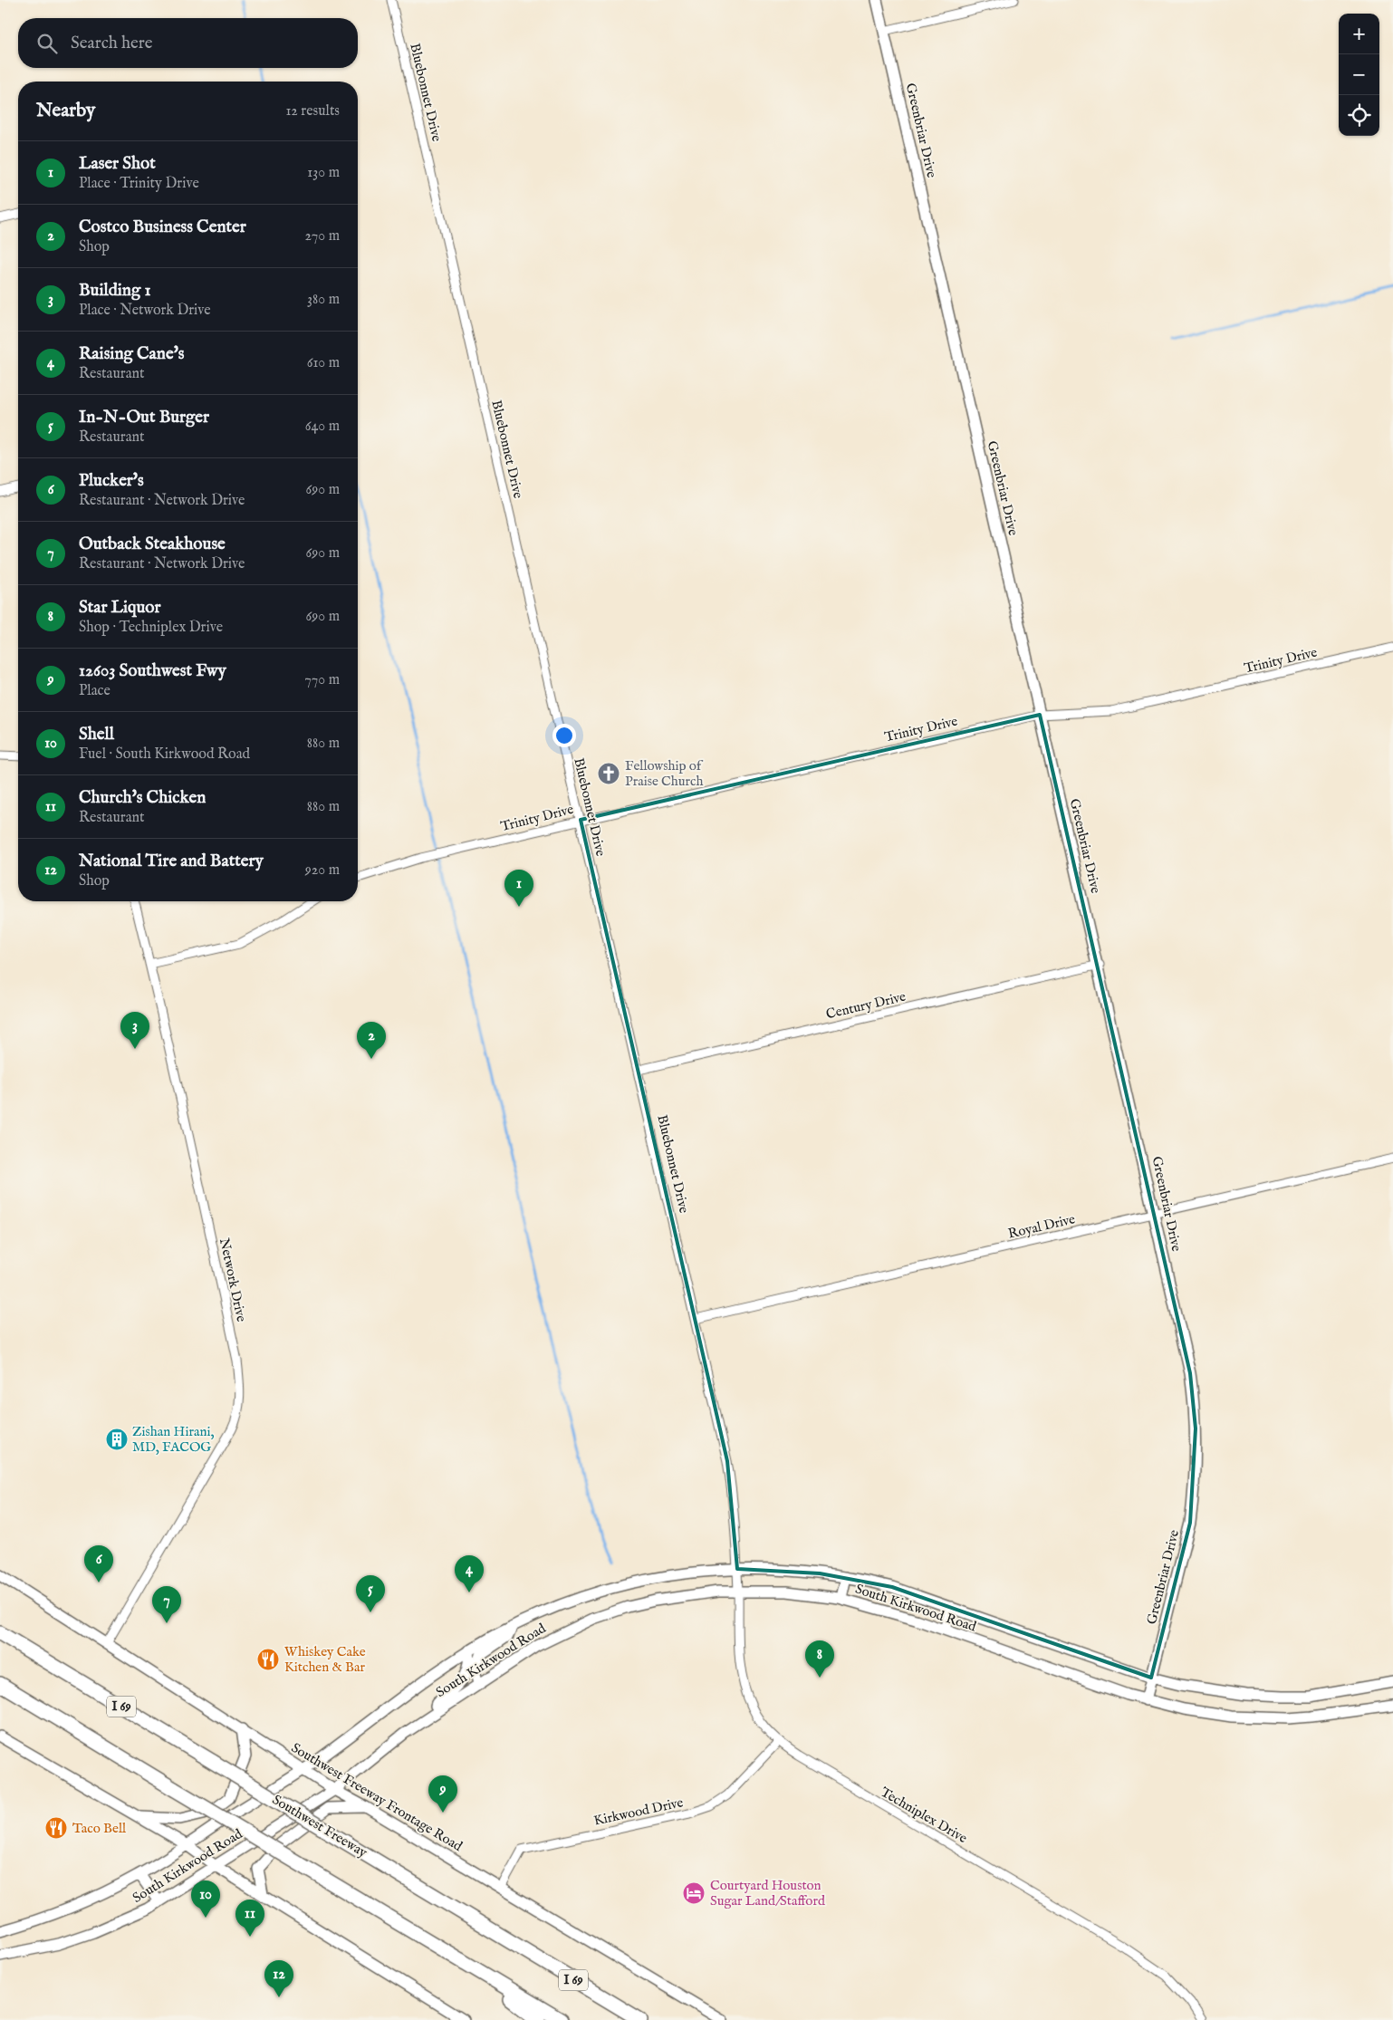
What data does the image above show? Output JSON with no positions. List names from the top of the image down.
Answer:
{
  "streets": {
    "highway": ["I 69", "Southwest Freeway"],
    "main road": ["Greenbriar Drive", "South Kirkwood Road", "Southwest Freeway Frontage Road"],
    "street": [
      "Bluebonnet Drive",
      "Trinity Drive",
      "Century Drive",
      "Royal Drive",
      "Network Drive",
      "Kirkwood Drive",
      "Techniplex Drive"
    ]
  },
  "crossings": [
    ["Bluebonnet Drive", "Trinity Drive"],
    ["Bluebonnet Drive", "Century Drive"],
    ["Bluebonnet Drive", "Royal Drive"],
    ["Bluebonnet Drive", "South Kirkwood Road"],
    ["Bluebonnet Drive", "Techniplex Drive"],
    ["Greenbriar Drive", "Trinity Drive"],
    ["Greenbriar Drive", "Century Drive"],
    ["Greenbriar Drive", "Royal Drive"],
    ["Greenbriar Drive", "South Kirkwood Road"],
    ["Network Drive", "Southwest Freeway Frontage Road"],
    ["South Kirkwood Road", "Southwest Freeway Frontage Road"],
    ["South Kirkwood Road", "Techniplex Drive"],
    ["Southwest Freeway Frontage Road", "Kirkwood Drive"],
    ["Kirkwood Drive", "Techniplex Drive"]
  ],
  "places": {
    "church": ["Fellowship of Praise Church"],
    "building": ["Zishan Hirani, MD, FACOG"],
    "restaurant": ["Whiskey Cake Kitchen & Bar", "Taco Bell"],
    "hotel": ["Courtyard Houston Sugar Land/Stafford"]
  },
  "page": {
    "map_buttons": ["+", "−"],
    "search": "Search here",
    "heading": ["Nearby", "12 results"],
    "list": [
      {
        "mark": "1",
        "name": "Laser Shot",
        "note": "Place · Trinity Drive",
        "value": "130 m"
      },
      {
        "mark": "2",
        "name": "Costco Business Center",
        "note": "Shop",
        "value": "270 m"
      },
      {
        "mark": "3",
        "name": "Building 1",
        "note": "Place · Network Drive",
        "value": "380 m"
      },
      {
        "mark": "4",
        "name": "Raising Cane's",
        "note": "Restaurant",
        "value": "610 m"
      },
      {
        "mark": "5",
        "name": "In-N-Out Burger",
        "note": "Restaurant",
        "value": "640 m"
      },
      {
        "mark": "6",
        "name": "Plucker's",
        "note": "Restaurant · Network Drive",
        "value": "690 m"
      },
      {
        "mark": "7",
        "name": "Outback Steakhouse",
        "note": "Restaurant · Network Drive",
        "value": "690 m"
      },
      {
        "mark": "8",
        "name": "Star Liquor",
        "note": "Shop · Techniplex Drive",
        "value": "690 m"
      },
      {
        "mark": "9",
        "name": "12603 Southwest Fwy",
        "note": "Place",
        "value": "770 m"
      },
      {
        "mark": "10",
        "name": "Shell",
        "note": "Fuel · South Kirkwood Road",
        "value": "880 m"
      },
      {
        "mark": "11",
        "name": "Church's Chicken",
        "note": "Restaurant",
        "value": "880 m"
      },
      {
        "mark": "12",
        "name": "National Tire and Battery",
        "note": "Shop",
        "value": "920 m"
      }
    ],
    "pins": [
      "1",
      "3",
      "2",
      "6",
      "4",
      "5",
      "7",
      "8",
      "9",
      "10",
      "11",
      "12"
    ]
  }
}
